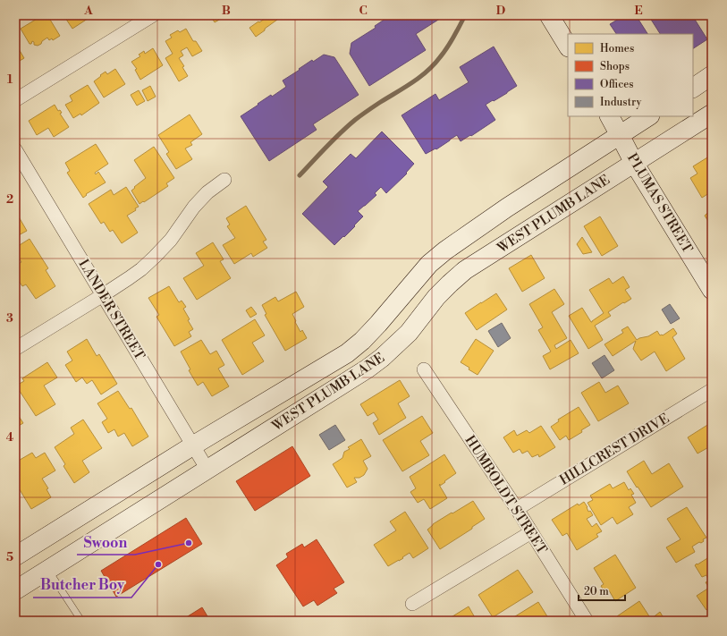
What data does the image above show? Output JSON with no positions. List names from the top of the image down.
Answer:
{
  "streets": {
    "main road": ["PLUMAS STREET", "WEST PLUMB LANE"],
    "street": ["LANDER STREET", "HILLCREST DRIVE", "HUMBOLDT STREET"]
  },
  "crossings": [
    ["PLUMAS STREET", "WEST PLUMB LANE"],
    ["WEST PLUMB LANE", "LANDER STREET"],
    ["HILLCREST DRIVE", "HUMBOLDT STREET"]
  ],
  "places": ["Swoon", "Butcher Boy"],
  "legend": [
    "Homes",
    "Shops",
    "Offices",
    "Industry"
  ],
  "scale_bar": "20 m",
  "grid": {
    "columns": [
      "A",
      "B",
      "C",
      "D",
      "E"
    ],
    "rows": [
      "1",
      "2",
      "3",
      "4",
      "5"
    ]
  }
}
